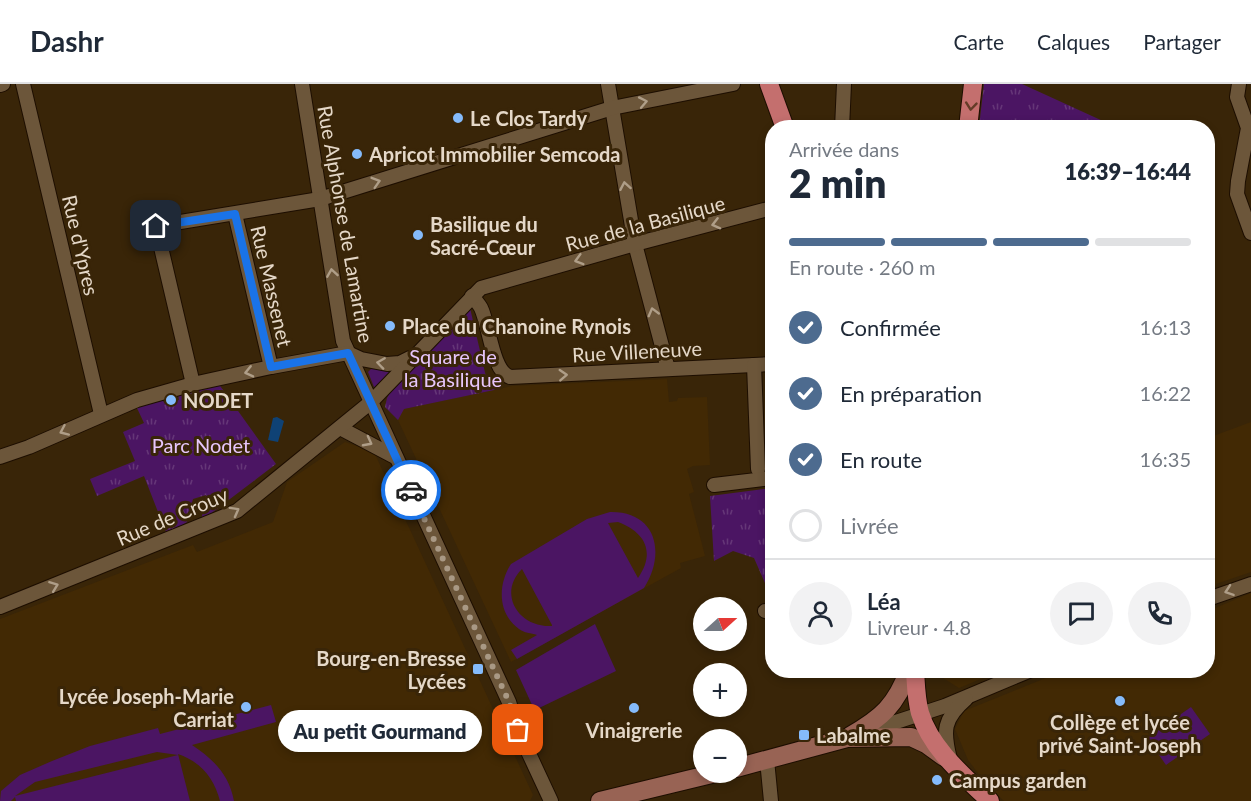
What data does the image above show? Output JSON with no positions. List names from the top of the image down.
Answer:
{
  "streets": {
    "street": [
      "Rue de la Basilique",
      "Rue Alphonse de Lamartine",
      "Rue d'Ypres",
      "Rue Massenet",
      "Rue Villeneuve",
      "Rue de Crouy"
    ]
  },
  "crossings": [
    ["Rue de la Basilique", "Rue Alphonse de Lamartine"],
    ["Rue de la Basilique", "Rue Villeneuve"],
    ["Rue de la Basilique", "Rue de Crouy"],
    ["Rue Alphonse de Lamartine", "Rue de Crouy"]
  ],
  "one_way": ["Rue de la Basilique", "Rue Villeneuve", "Rue de Crouy"],
  "parks": ["Square de la Basilique", "Parc Nodet"],
  "places": {
    "other": [
      "Le Clos Tardy",
      "Apricot Immobilier Semcoda",
      "Basilique du Sacré-Cœur",
      "Place du Chanoine Rynois",
      "NODET",
      "Collège et lycée privé Saint-Joseph",
      "Lycée Joseph-Marie Carriat",
      "Vinaigrerie",
      "Au petit Gourmand",
      "Campus garden"
    ],
    "transit": ["Bourg-en-Bresse Lycées", "Labalme"]
  },
  "north": "right",
  "page": {
    "header": "Dashr",
    "nav": ["Carte", "Calques", "Partager"],
    "heading": ["2 min", "Arrivée dans", "16:39–16:44"],
    "panel": ["Léa", "Livreur · 4.8"],
    "bar": "En route · 260 m",
    "list": [
      ["Confirmée", "16:13"],
      ["En préparation", "16:22"],
      ["En route", "16:35"],
      "Livrée"
    ],
    "map_buttons": ["+", "−"],
    "bubble": "Au petit Gourmand"
  }
}
